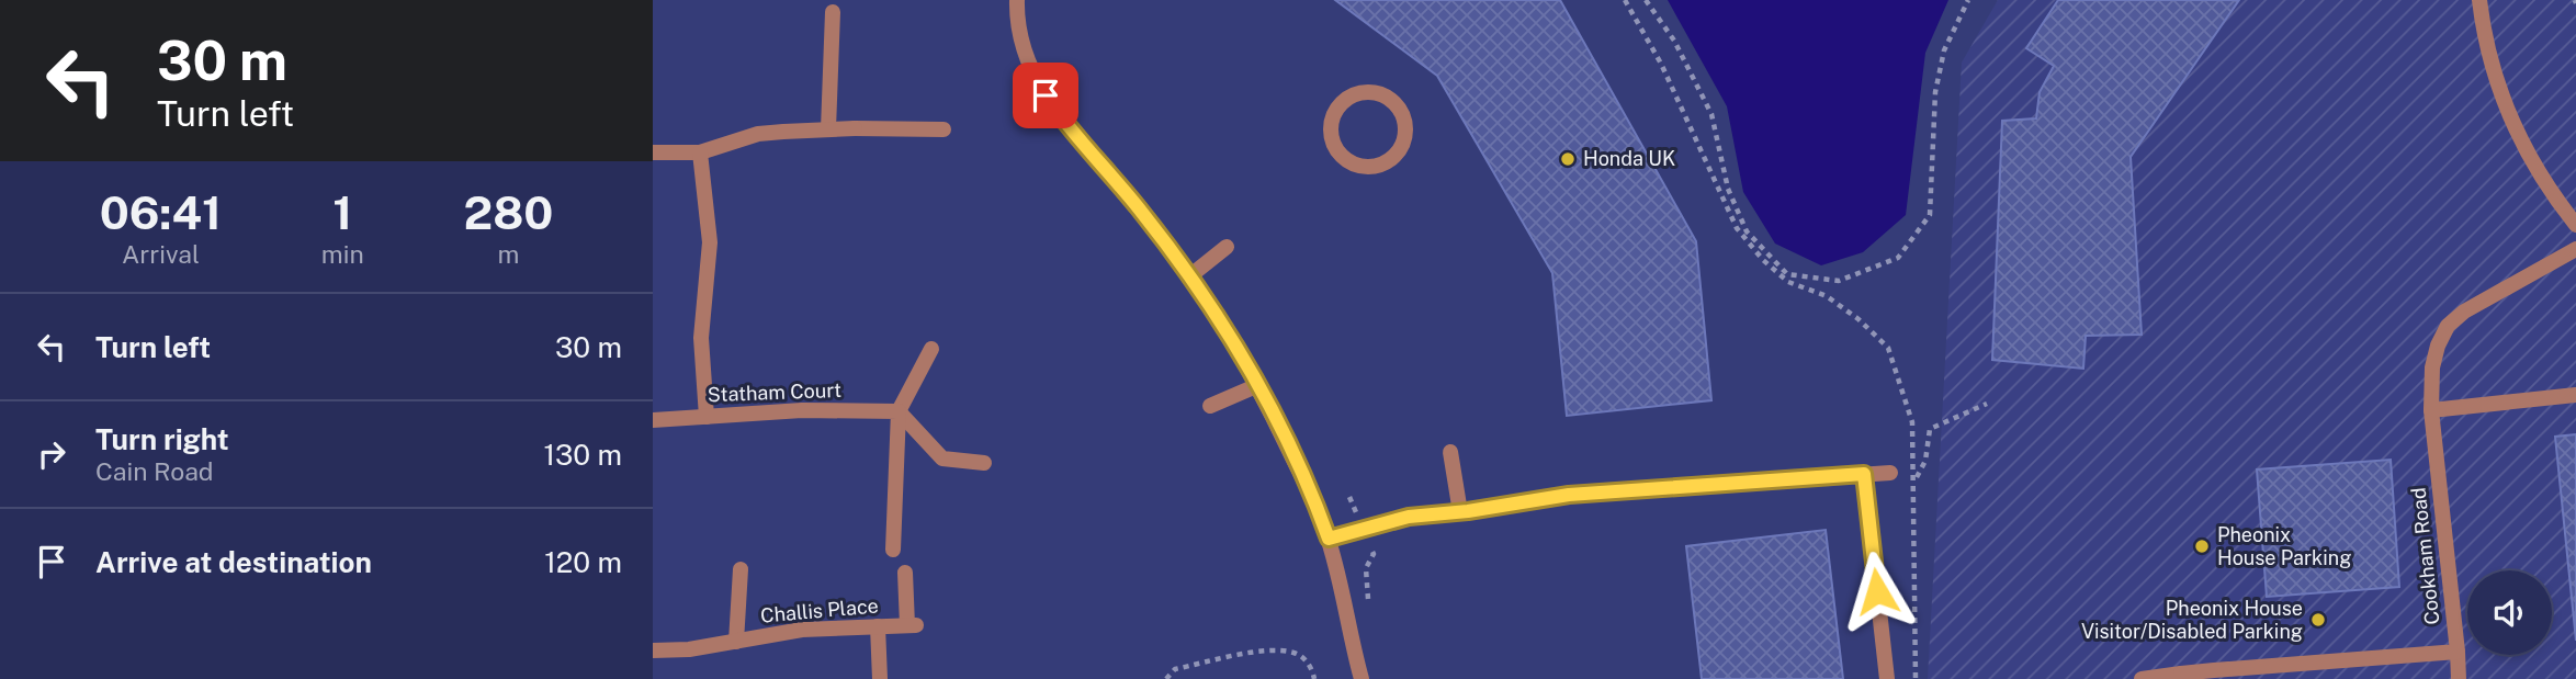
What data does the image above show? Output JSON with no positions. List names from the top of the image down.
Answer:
{
  "streets": {
    "street": ["Statham Court", "Cookham Road", "Challis Place"]
  },
  "places": ["Honda UK", "Pheonix House Parking", "Pheonix House Visitor/Disabled Parking"],
  "page": {
    "turn": ["30 m", "Turn left"],
    "eta": [
      "06:41",
      "Arrival",
      "1",
      "min",
      "280",
      "m"
    ],
    "list": [
      {
        "name": "Turn left",
        "value": "30 m"
      },
      {
        "name": "Turn right",
        "note": "Cain Road",
        "value": "130 m"
      },
      {
        "name": "Arrive at destination",
        "value": "120 m"
      }
    ]
  }
}
